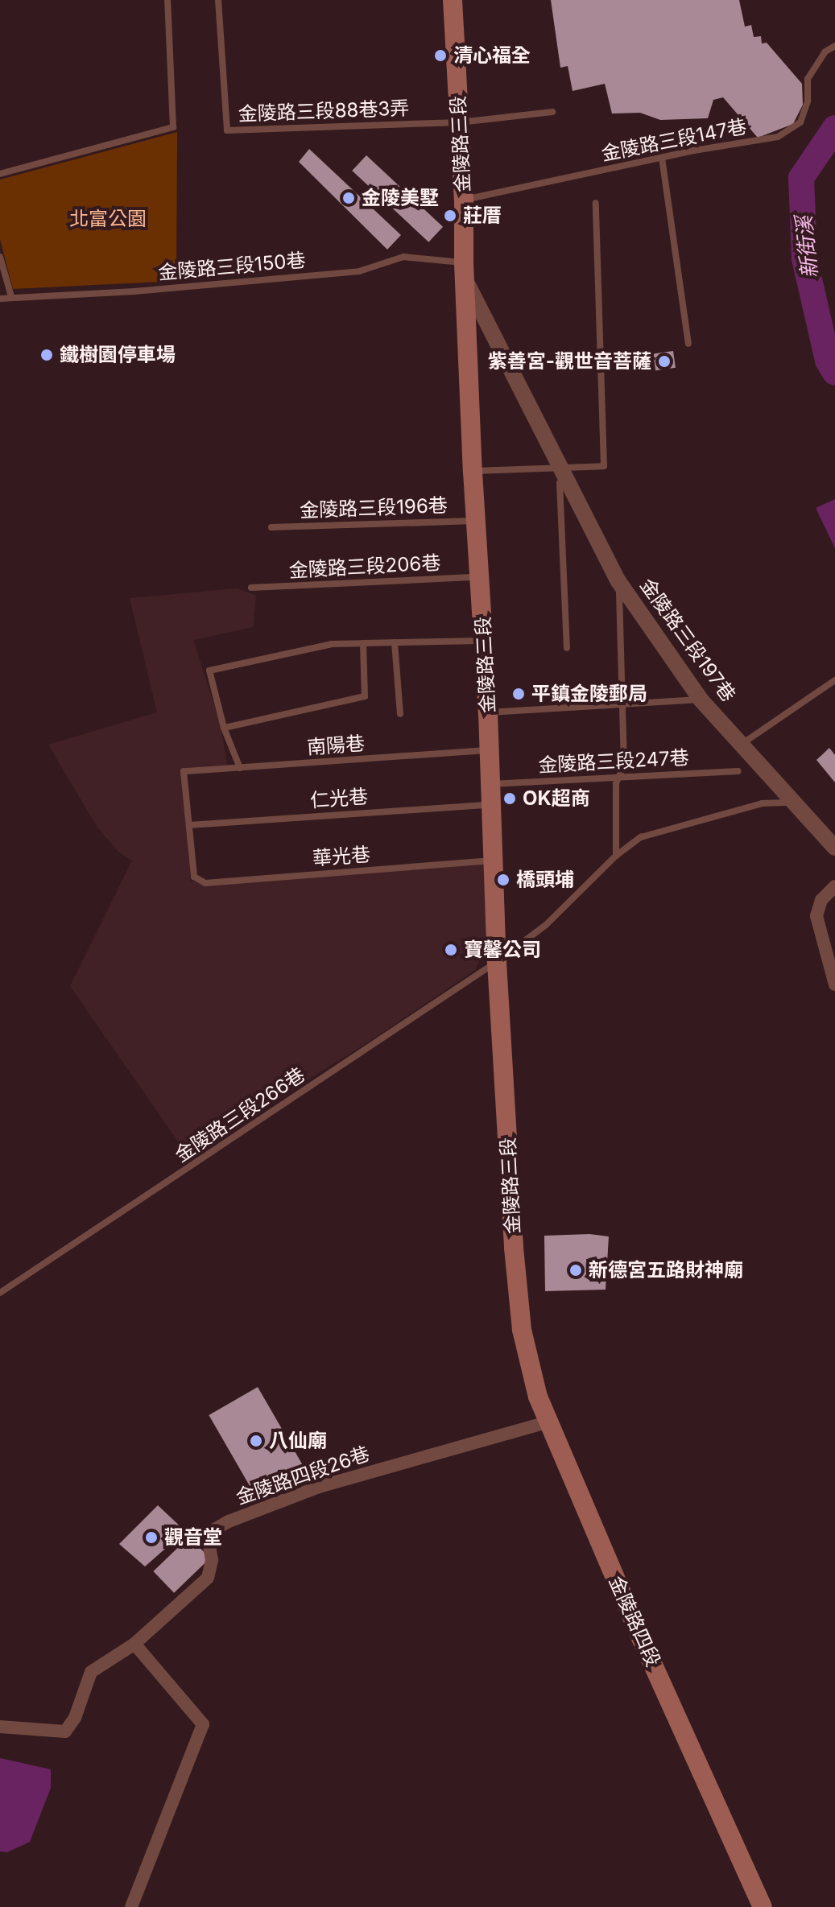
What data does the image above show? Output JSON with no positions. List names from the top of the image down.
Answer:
{
  "streets": {
    "main road": ["金陵路三段", "金陵路四段"],
    "street": ["金陵路三段197巷", "金陵路四段26巷"],
    "lane": [
      "金陵路三段88巷3弄",
      "金陵路三段147巷",
      "金陵路三段150巷",
      "金陵路三段196巷",
      "金陵路三段206巷",
      "南陽巷",
      "金陵路三段247巷",
      "仁光巷",
      "華光巷",
      "金陵路三段266巷"
    ]
  },
  "crossings": [
    ["金陵路三段88巷3弄", "金陵路三段"],
    ["金陵路三段147巷", "金陵路三段"],
    ["金陵路三段", "金陵路三段150巷"],
    ["金陵路三段", "金陵路三段196巷"],
    ["金陵路三段", "金陵路三段206巷"],
    ["金陵路三段", "金陵路三段197巷"],
    ["金陵路三段", "南陽巷"],
    ["金陵路三段", "金陵路三段247巷"],
    ["金陵路三段", "仁光巷"],
    ["金陵路三段", "華光巷"],
    ["金陵路三段", "金陵路三段266巷"],
    ["金陵路三段", "金陵路四段"],
    ["金陵路三段150巷", "金陵路三段197巷"],
    ["金陵路三段197巷", "金陵路三段266巷"],
    ["南陽巷", "仁光巷"],
    ["南陽巷", "華光巷"],
    ["仁光巷", "華光巷"],
    ["金陵路四段26巷", "金陵路四段"]
  ],
  "water": ["新街溪"],
  "parks": ["北富公園"],
  "places": [
    "清心福全",
    "金陵美墅",
    "莊厝",
    "鐵樹園停車場",
    "紫善宮-觀世音菩薩",
    "平鎮金陵郵局",
    "OK超商",
    "橋頭埔",
    "寶馨公司",
    "新德宮五路財神廟",
    "八仙廟",
    "觀音堂"
  ]
}
